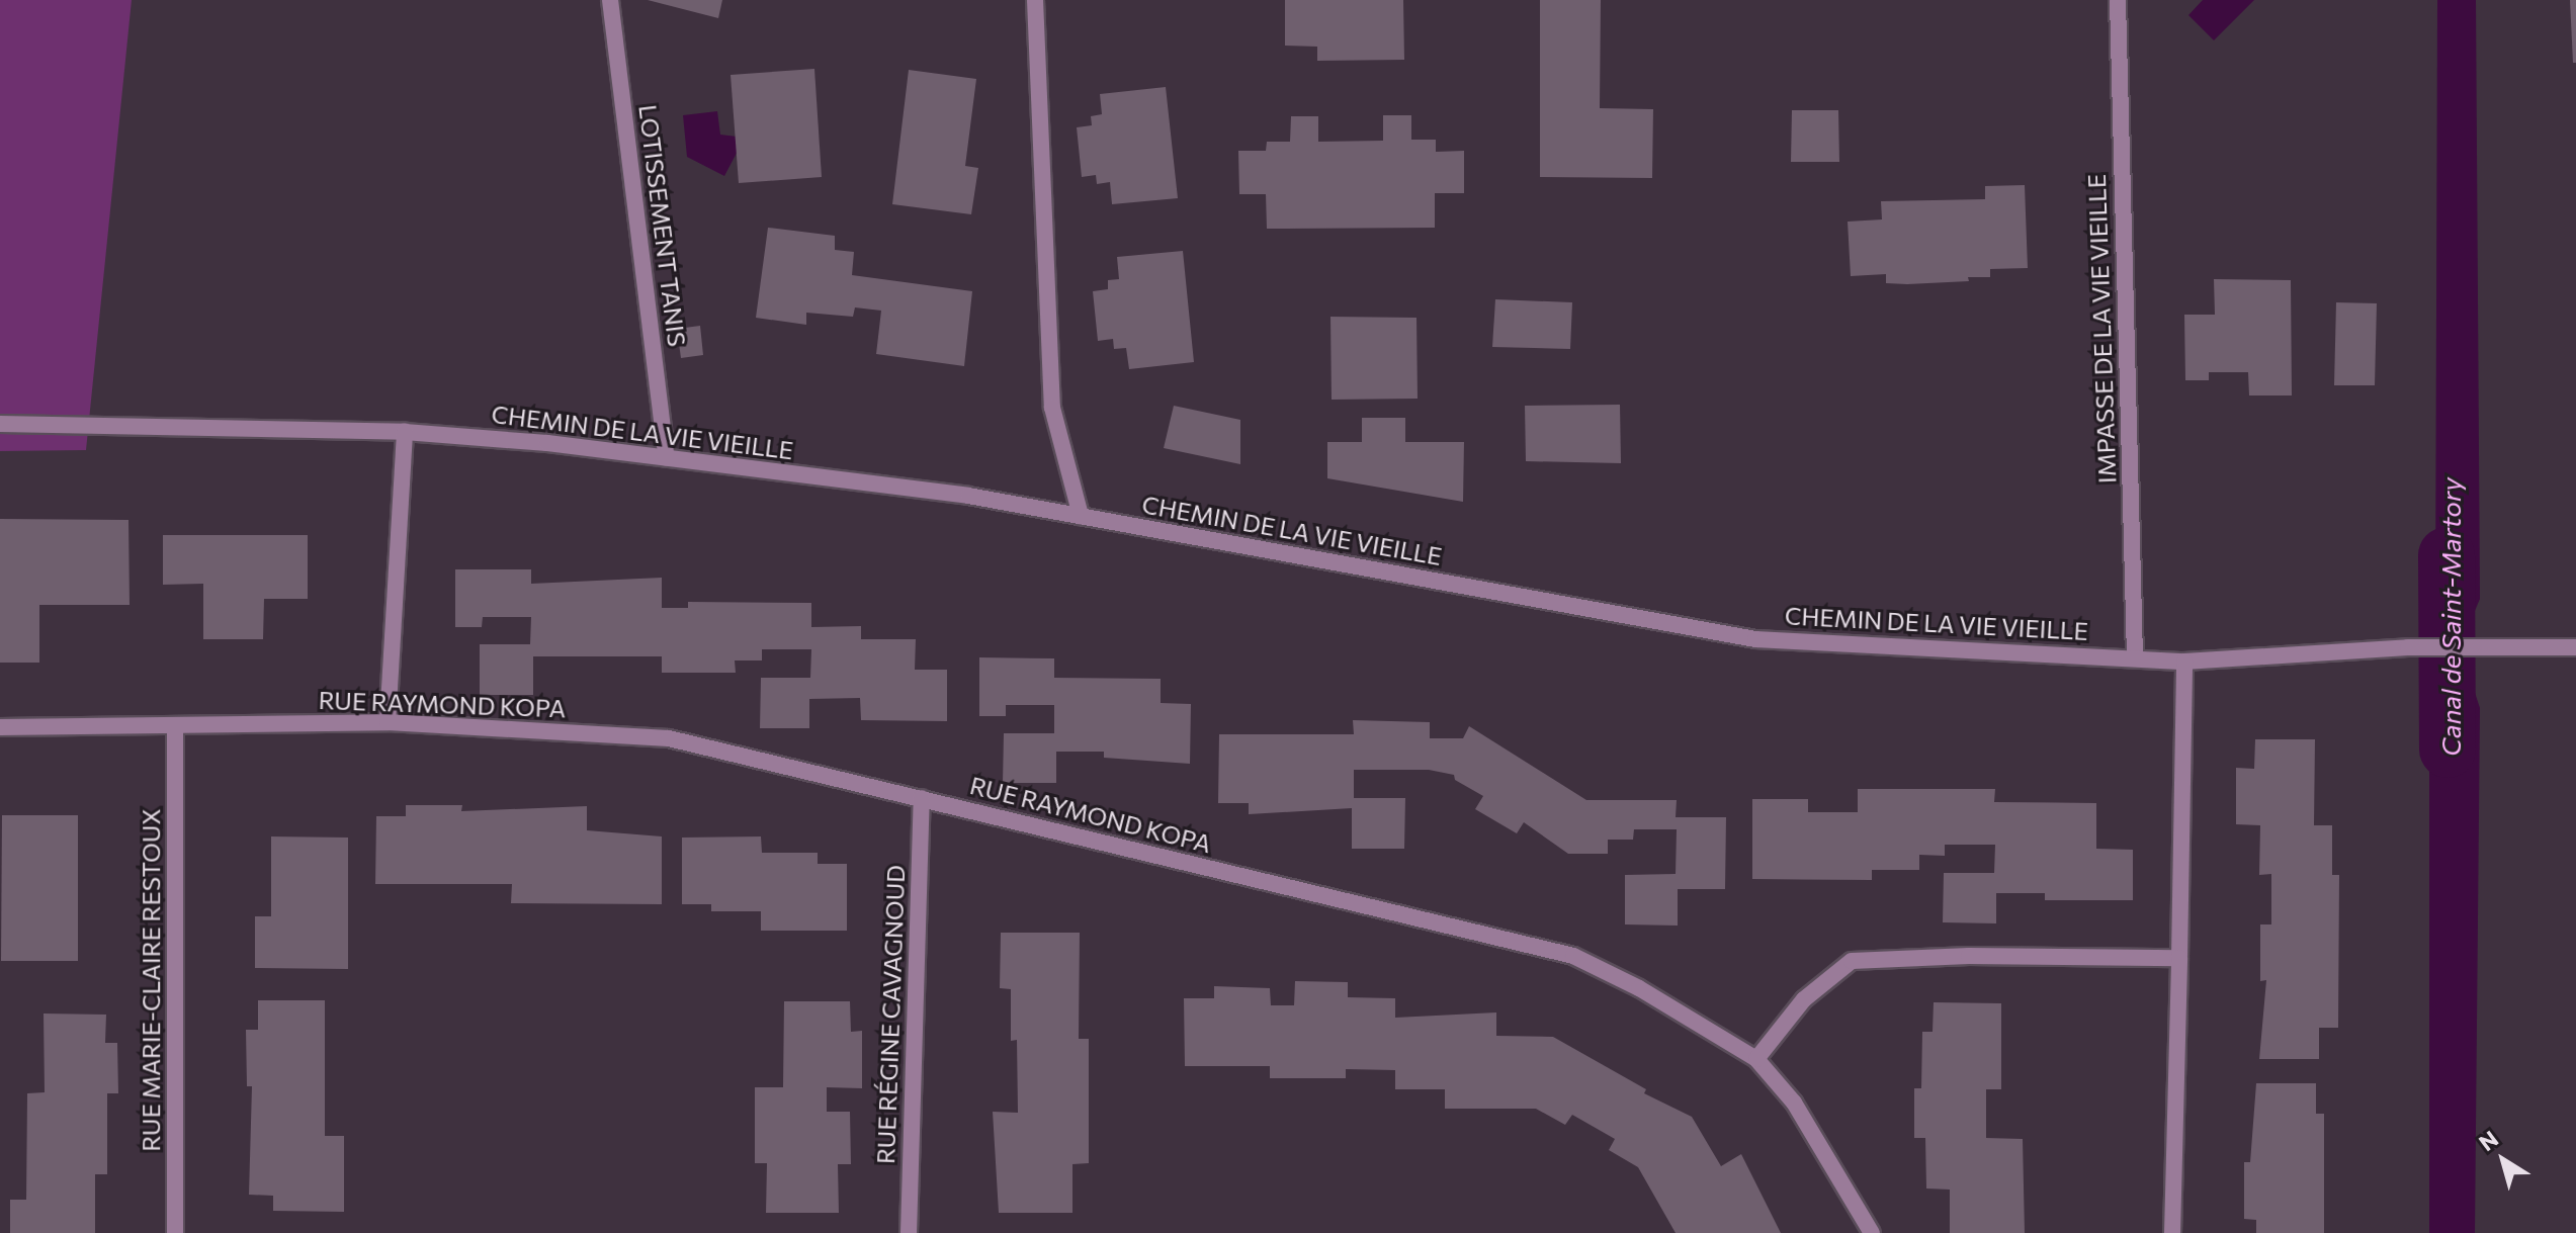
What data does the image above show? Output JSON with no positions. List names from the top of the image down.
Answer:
{
  "streets": {
    "street": [
      "LOTISSEMENT TANIS",
      "IMPASSE DE LA VIE VIEILLE",
      "CHEMIN DE LA VIE VIEILLE",
      "RUE RAYMOND KOPA",
      "RUE MARIE-CLAIRE RESTOUX",
      "RUE RÉGINE CAVAGNOUD"
    ]
  },
  "crossings": [
    ["LOTISSEMENT TANIS", "CHEMIN DE LA VIE VIEILLE"],
    ["IMPASSE DE LA VIE VIEILLE", "CHEMIN DE LA VIE VIEILLE"],
    ["RUE RAYMOND KOPA", "RUE MARIE-CLAIRE RESTOUX"],
    ["RUE RAYMOND KOPA", "RUE RÉGINE CAVAGNOUD"]
  ],
  "water": ["Canal de Saint-Martory"],
  "north": "top left"
}
